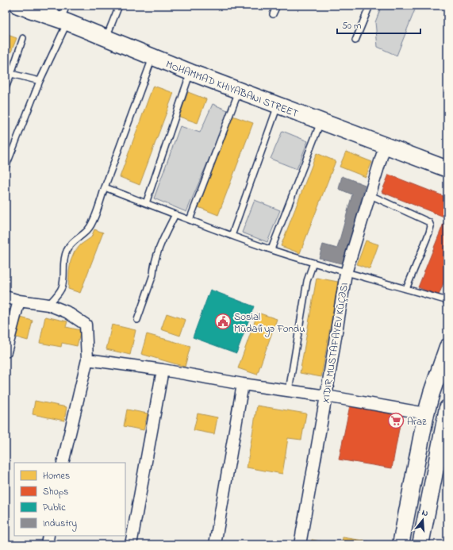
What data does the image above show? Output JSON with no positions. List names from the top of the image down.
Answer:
{
  "streets": {
    "street": ["MOHAMMAD KHIYABANI STREET"]
  },
  "places": {
    "public building": ["Sosial Müdafiyə Fondu"],
    "supermarket": ["Araz"]
  },
  "legend": [
    "Homes",
    "Shops",
    "Public",
    "Industry"
  ],
  "scale_bar": "50 m",
  "north": "top"
}
